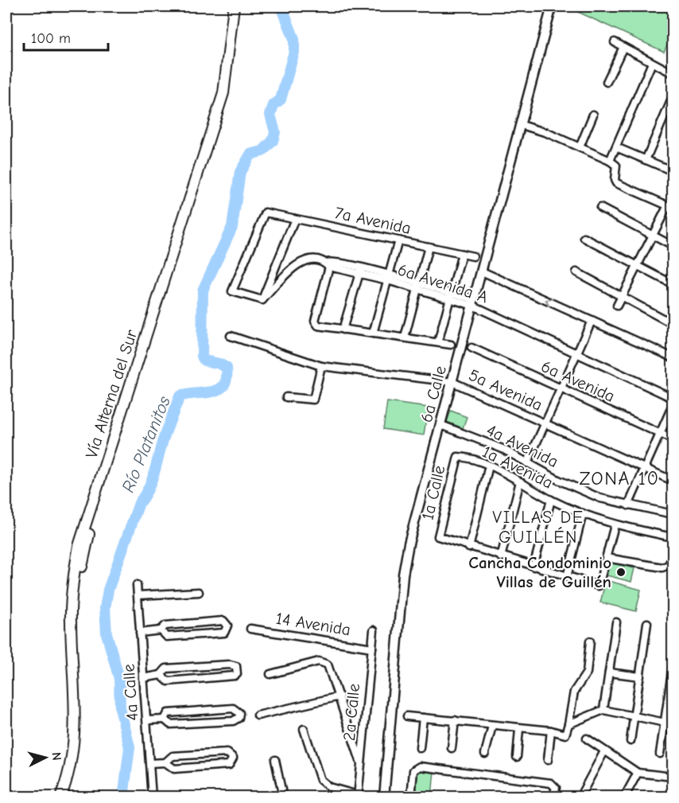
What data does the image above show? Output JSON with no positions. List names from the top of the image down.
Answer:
{
  "streets": {
    "highway": ["Vía Alterna del Sur"],
    "main road": ["6a Calle"],
    "street": [
      "7a Avenida",
      "6a Avenida A",
      "6a Avenida",
      "5a Avenida",
      "4a Avenida",
      "1a Avenida",
      "1a Calle",
      "14 Avenida",
      "4a Calle",
      "2a Calle"
    ]
  },
  "crossings": [
    ["7a Avenida", "6a Avenida A"],
    ["6a Avenida A", "6a Calle"],
    ["5a Avenida", "6a Calle"],
    ["6a Calle", "4a Avenida"],
    ["1a Avenida", "1a Calle"],
    ["14 Avenida", "2a Calle"]
  ],
  "districts": ["ZONA 10", "VILLAS DE GUILLÉN"],
  "water": ["Río Platanitos"],
  "places": ["Cancha Condominio Villas de Guillén"],
  "scale_bar": "100 m",
  "north": "right"
}
